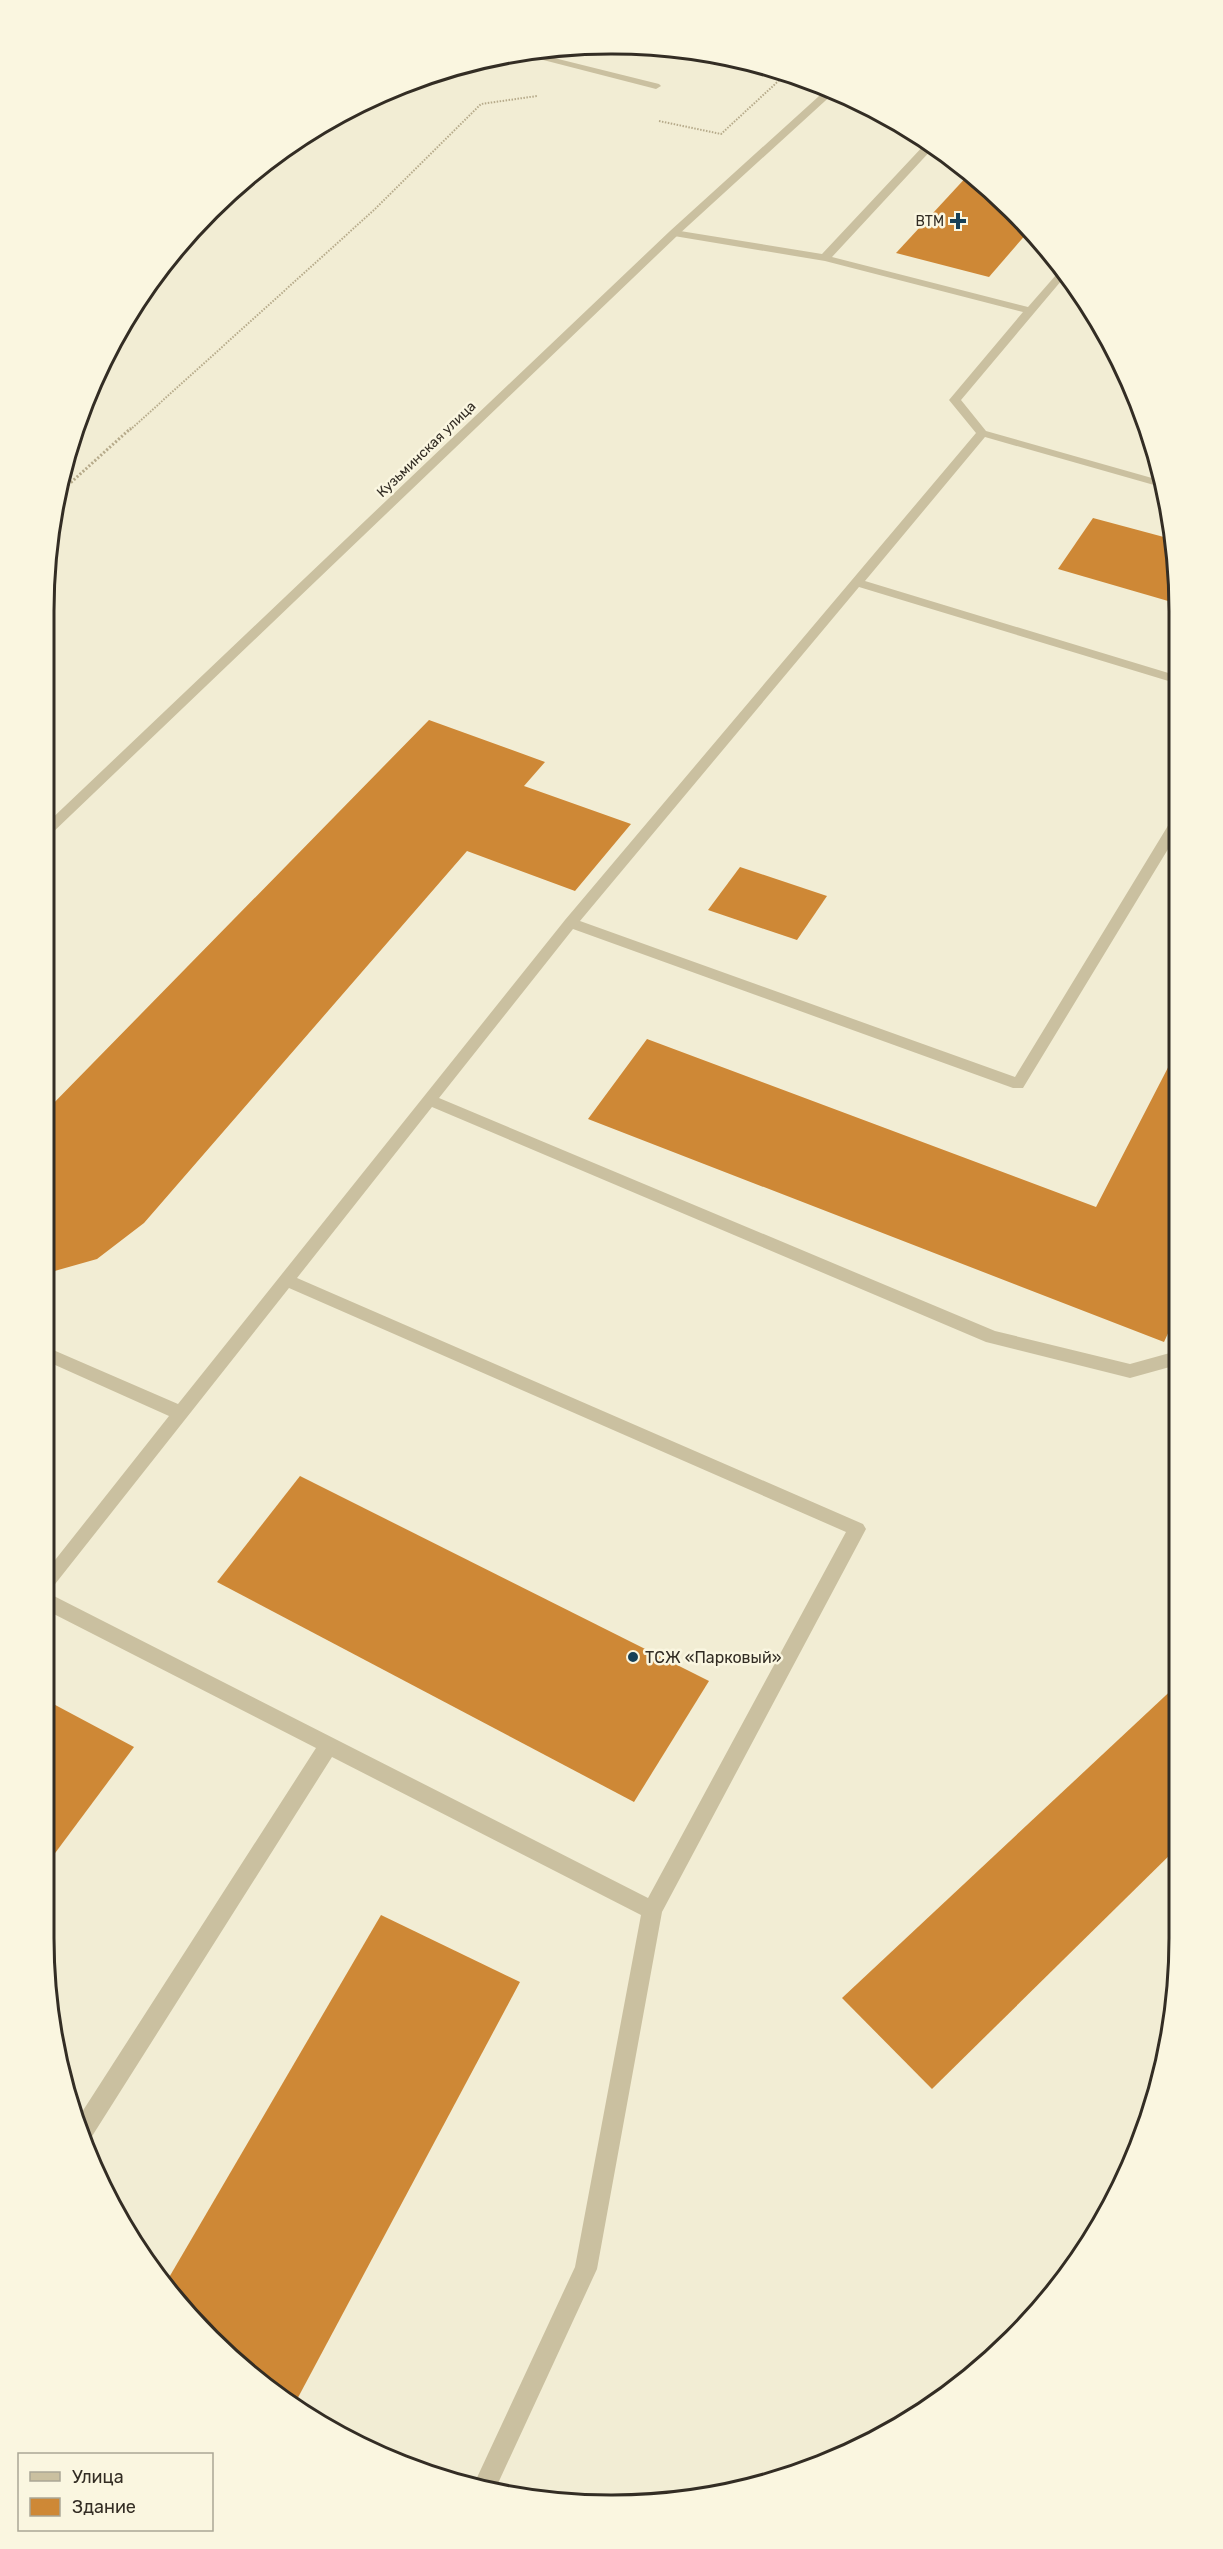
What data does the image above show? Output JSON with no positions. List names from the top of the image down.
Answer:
{
  "streets": {
    "street": ["Кузьминская улица"]
  },
  "places": {
    "health": ["ВТМ"],
    "other": ["ТСЖ «Парковый»"]
  },
  "legend": ["Улица", "Здание"]
}
